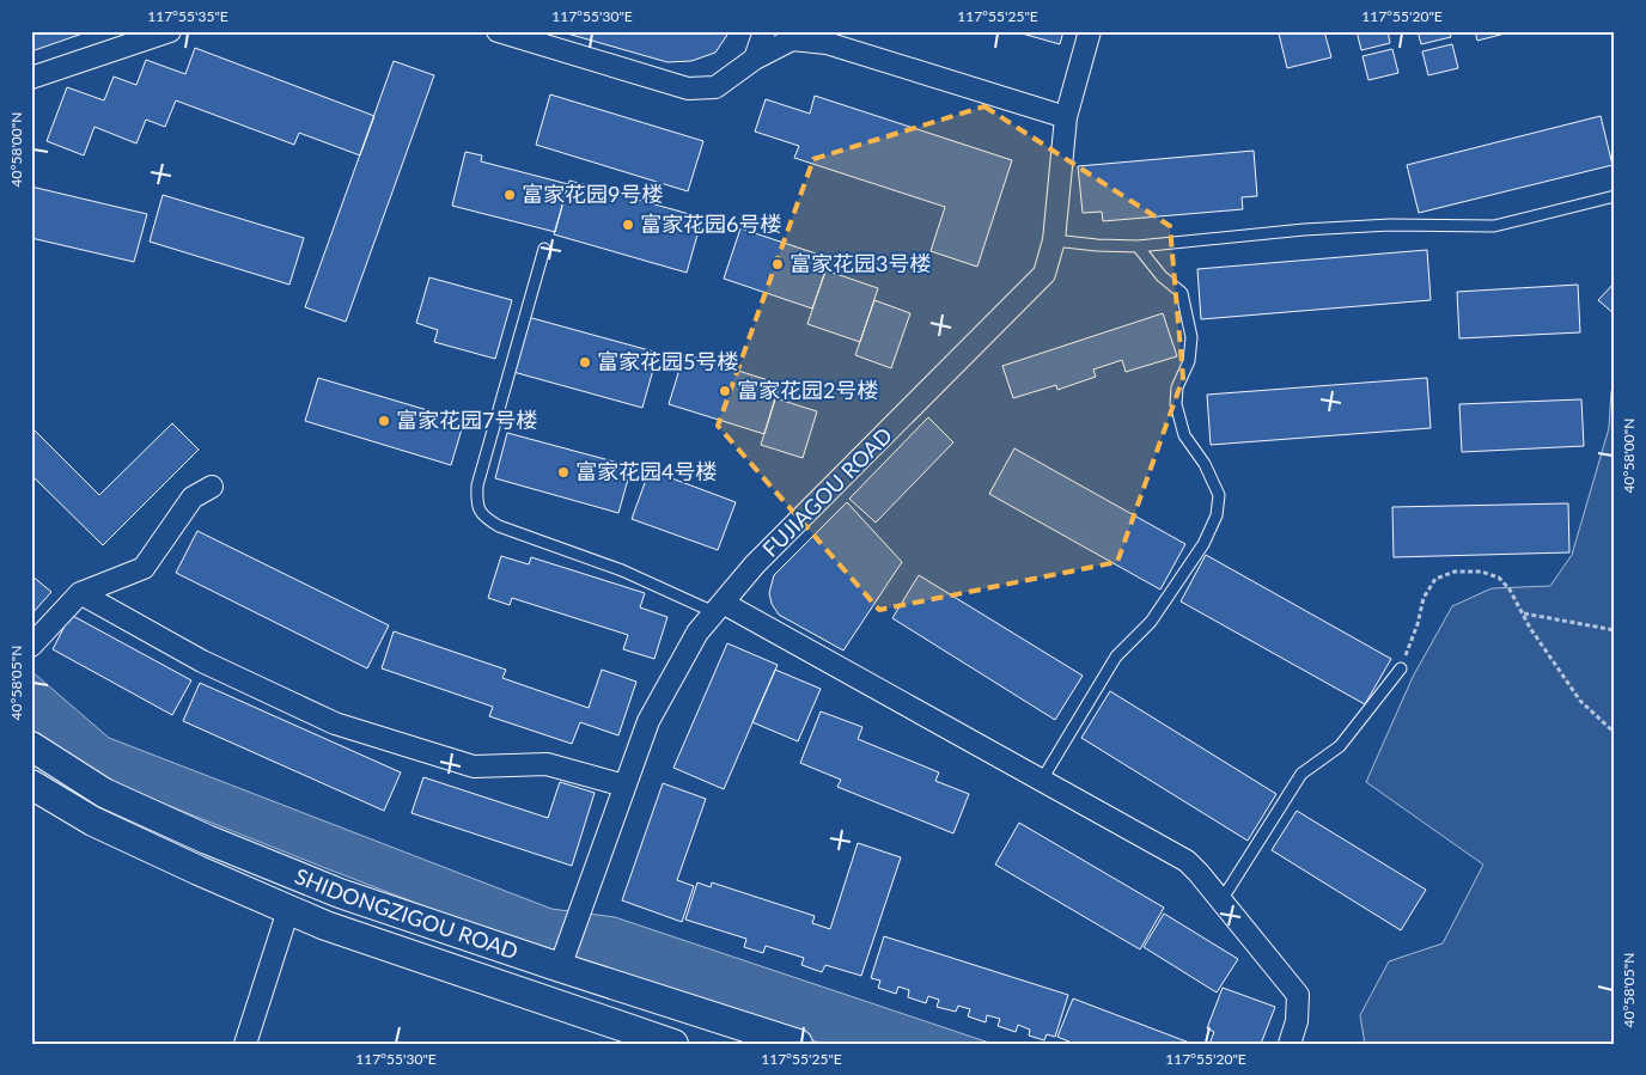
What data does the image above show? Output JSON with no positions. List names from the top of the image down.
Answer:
{
  "streets": {
    "main road": ["SHIDONGZIGOU ROAD"],
    "street": ["FUJIAGOU ROAD"]
  },
  "crossings": [
    ["FUJIAGOU ROAD", "SHIDONGZIGOU ROAD"]
  ],
  "places": [
    "富家花园9号楼",
    "富家花园6号楼",
    "富家花园3号楼",
    "富家花园5号楼",
    "富家花园2号楼",
    "富家花园7号楼",
    "富家花园4号楼"
  ],
  "coordinates": [
    "117°55'35\"E",
    "117°55'30\"E",
    "117°55'25\"E",
    "117°55'20\"E",
    "40°58'00\"N",
    "40°58'05\"N"
  ]
}
